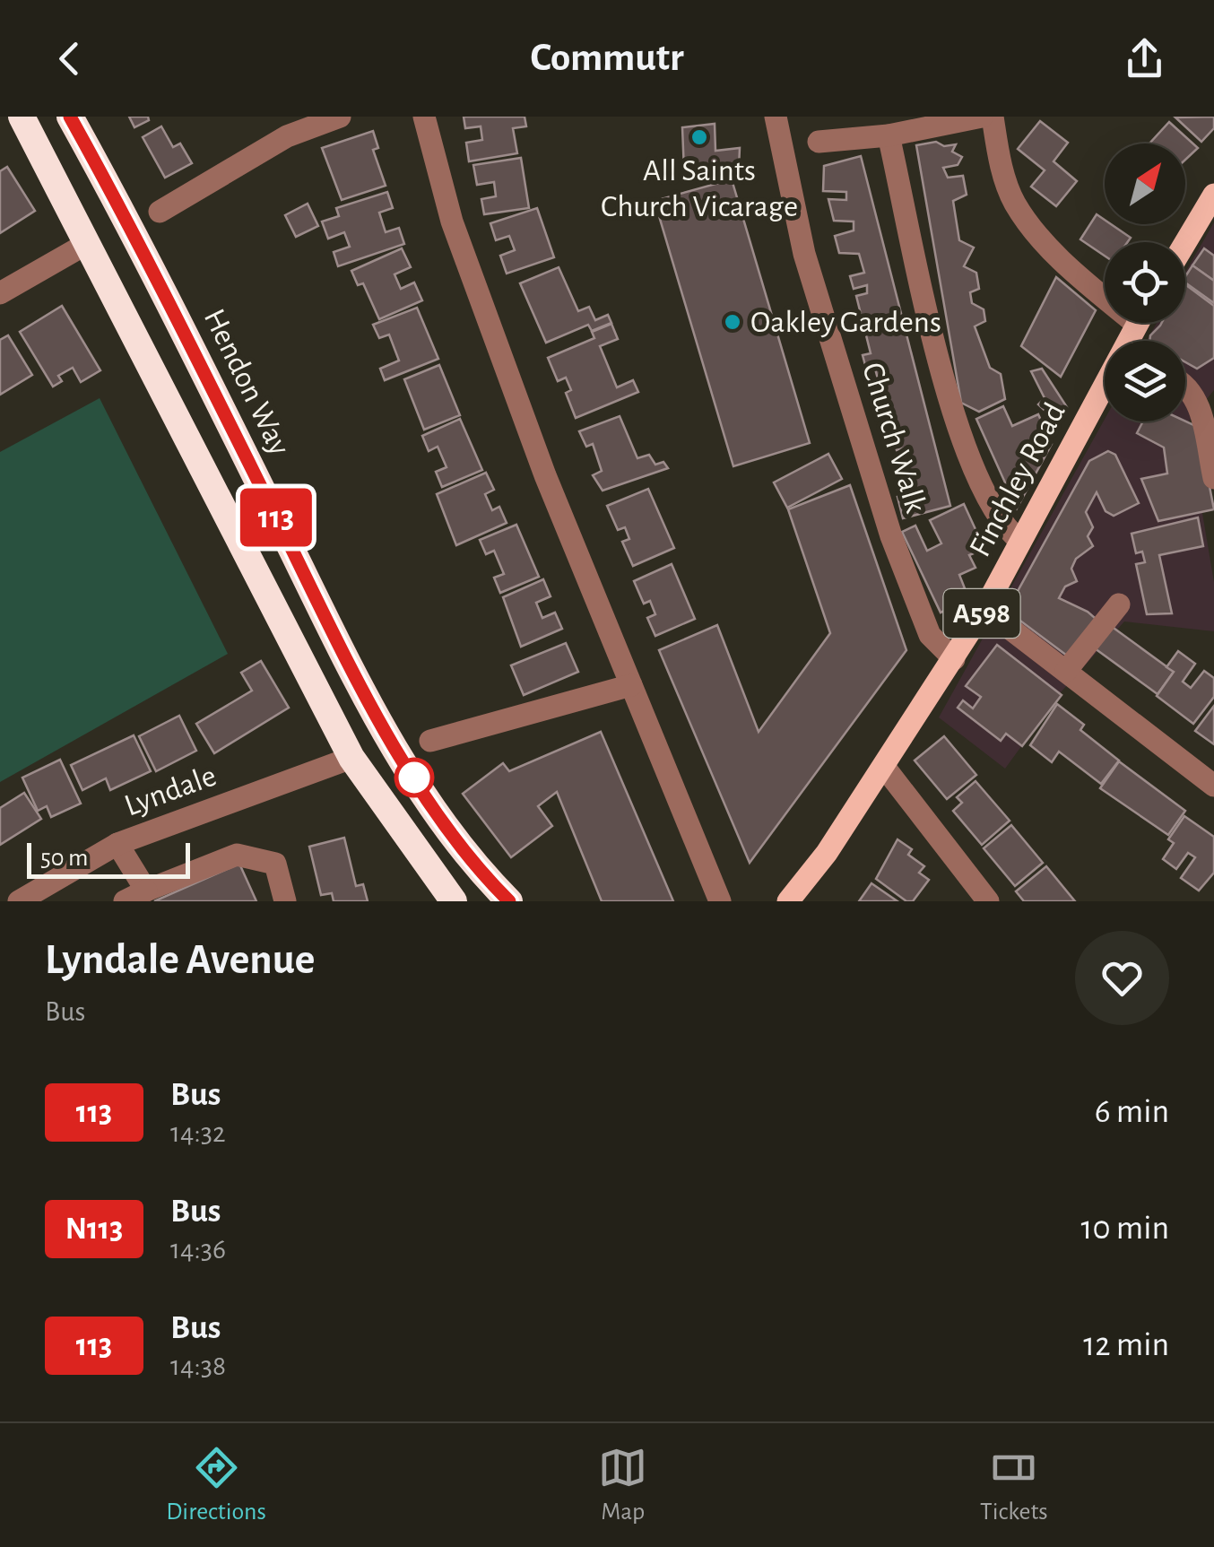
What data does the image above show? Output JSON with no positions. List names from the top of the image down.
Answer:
{
  "streets": {
    "highway": ["Hendon Way"],
    "main road": ["Finchley Road", "A598"],
    "street": ["Church Walk", "Lyndale"]
  },
  "crossings": [
    ["Church Walk", "Finchley Road"]
  ],
  "places": ["All Saints Church Vicarage", "Oakley Gardens"],
  "lines": ["bus line 113"],
  "scale_bar": "50 m",
  "north": "top right",
  "page": {
    "header": "Commutr",
    "on_map": "113",
    "scale": "50 m",
    "heading": ["Lyndale Avenue", "Bus"],
    "list": [
      {
        "mark": "113",
        "name": "Bus",
        "note": "14:32",
        "value": "6 min"
      },
      {
        "mark": "N113",
        "name": "Bus",
        "note": "14:36",
        "value": "10 min"
      },
      {
        "mark": "113",
        "name": "Bus",
        "note": "14:38",
        "value": "12 min"
      }
    ],
    "tabs": ["Directions", "Map", "Tickets"]
  }
}
